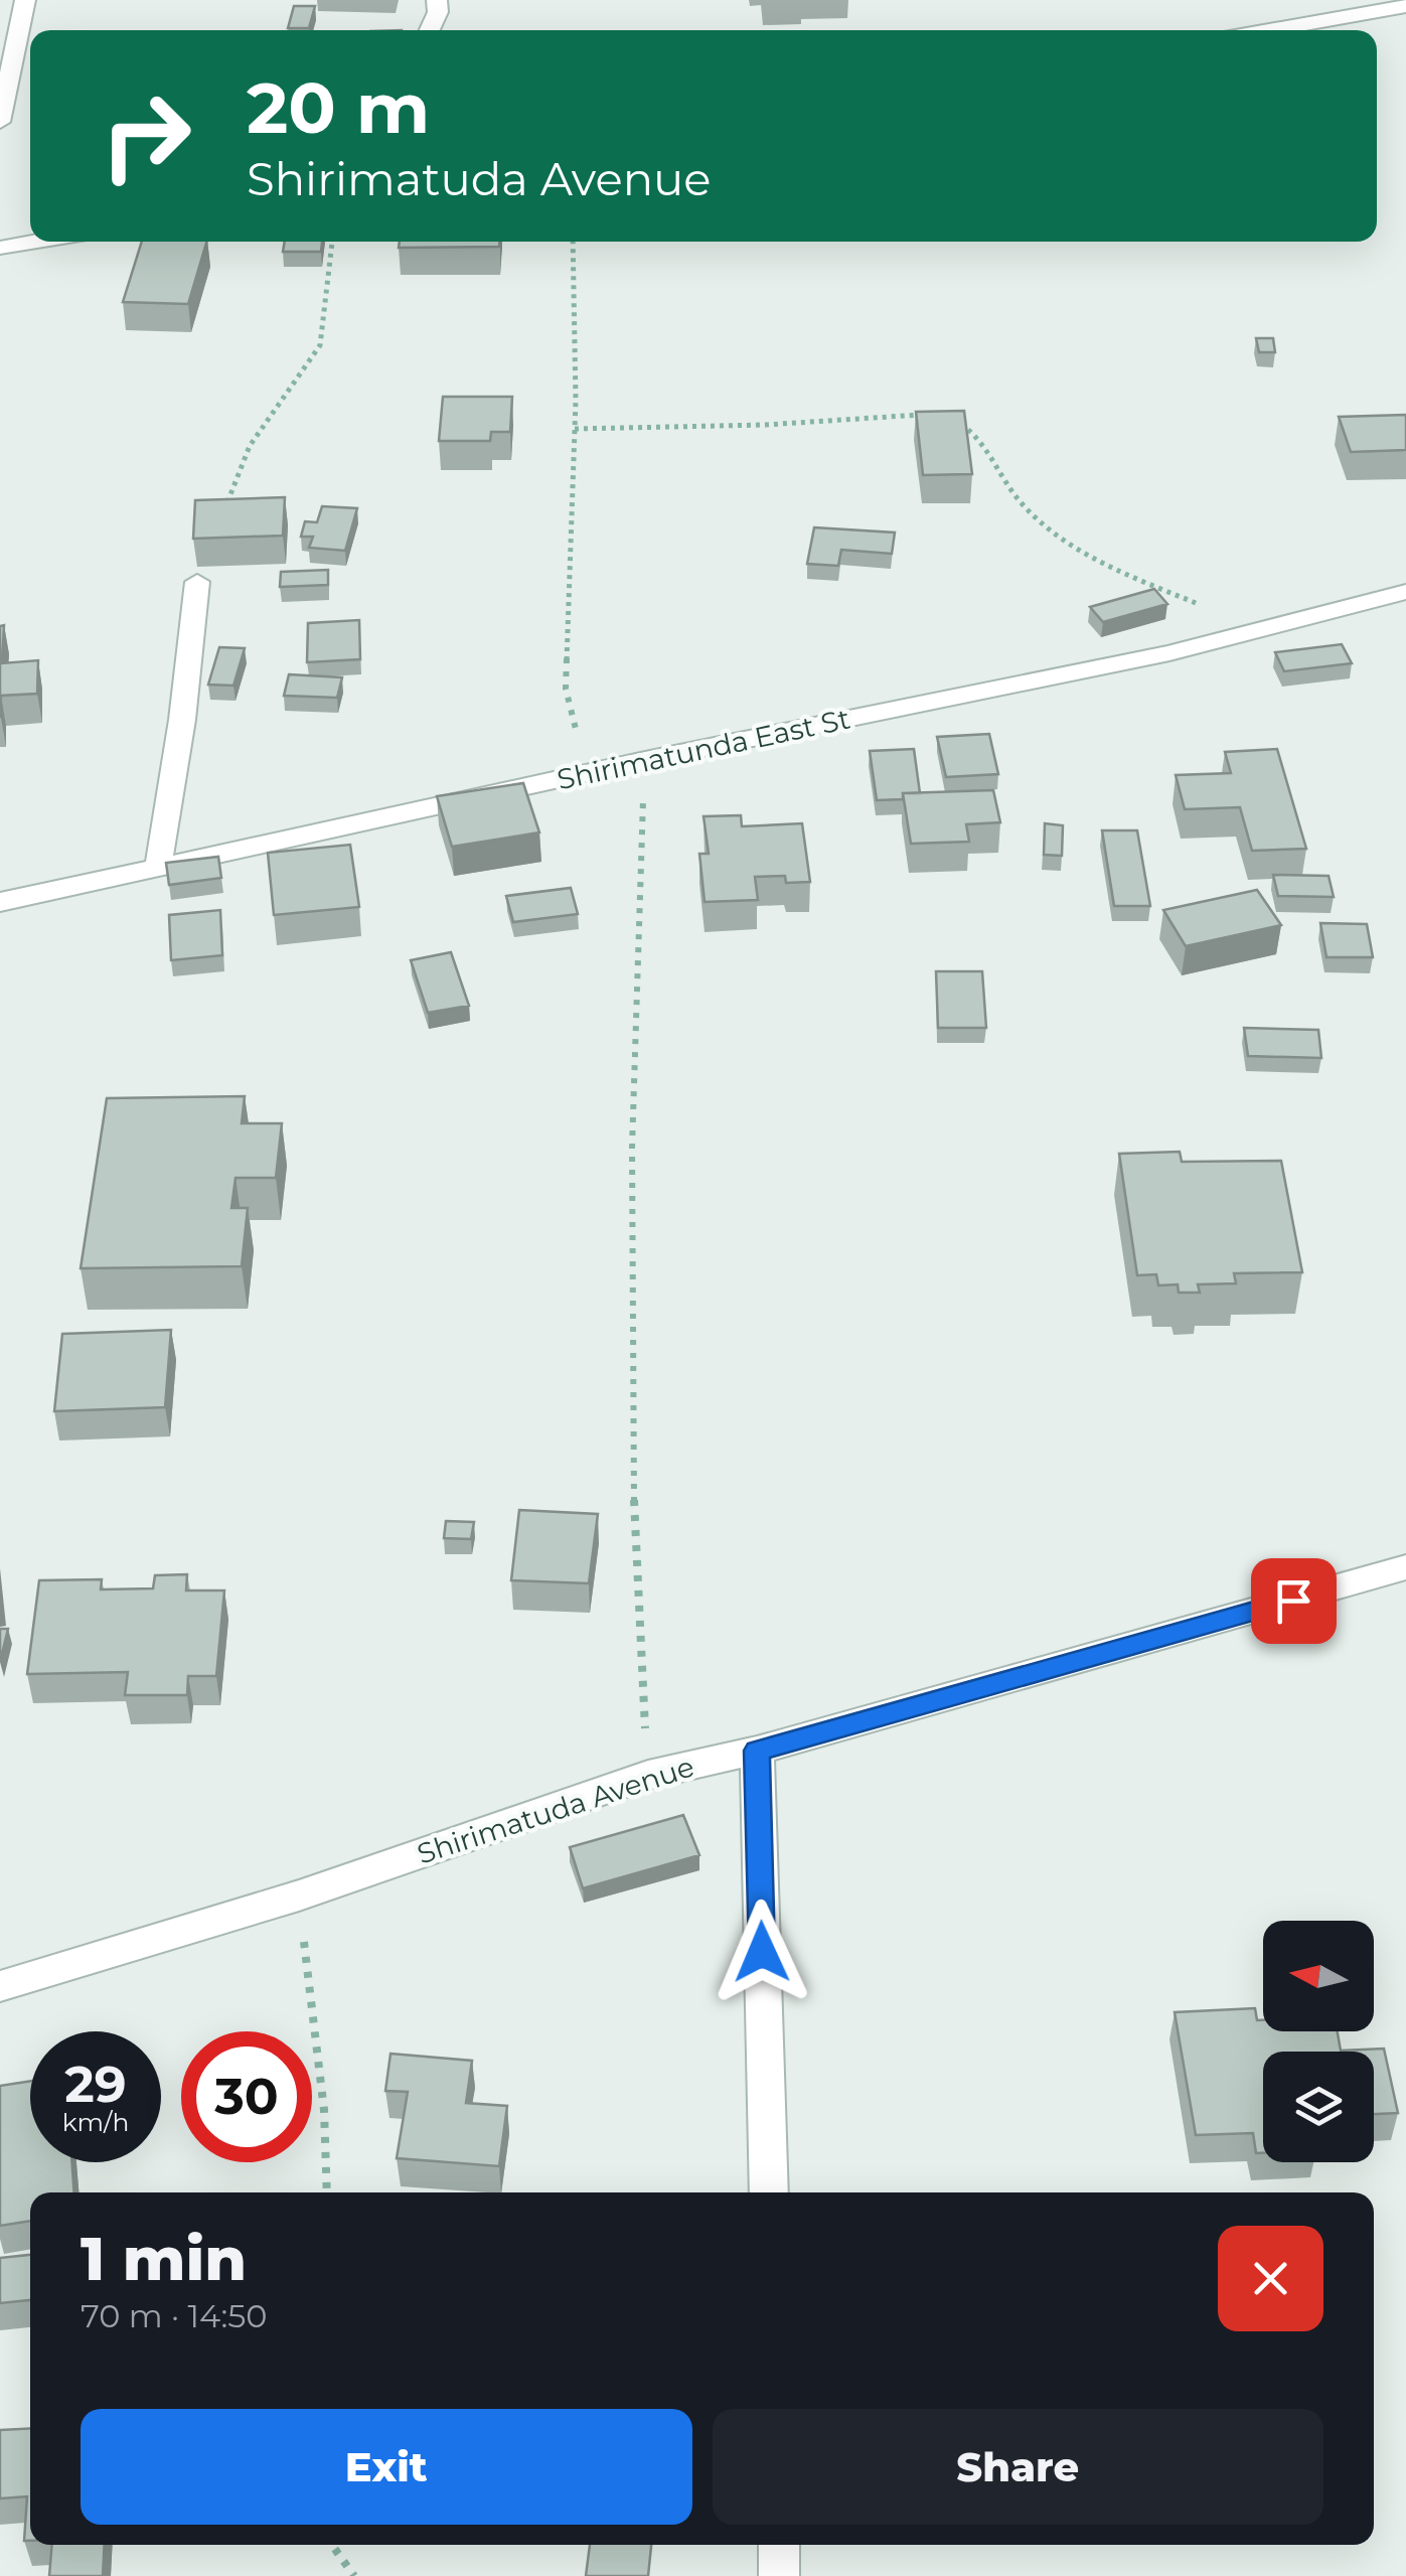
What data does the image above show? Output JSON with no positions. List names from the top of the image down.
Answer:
{
  "streets": {
    "street": ["Shirimatunda East St", "Shirimatuda Avenue"]
  },
  "north": "left",
  "page": {
    "turn": ["20 m", "Shirimatuda Avenue"],
    "speed": "29 km/h",
    "limit": "30",
    "heading": ["1 min", "70 m · 14:50"],
    "buttons": ["Exit", "Share"]
  }
}
